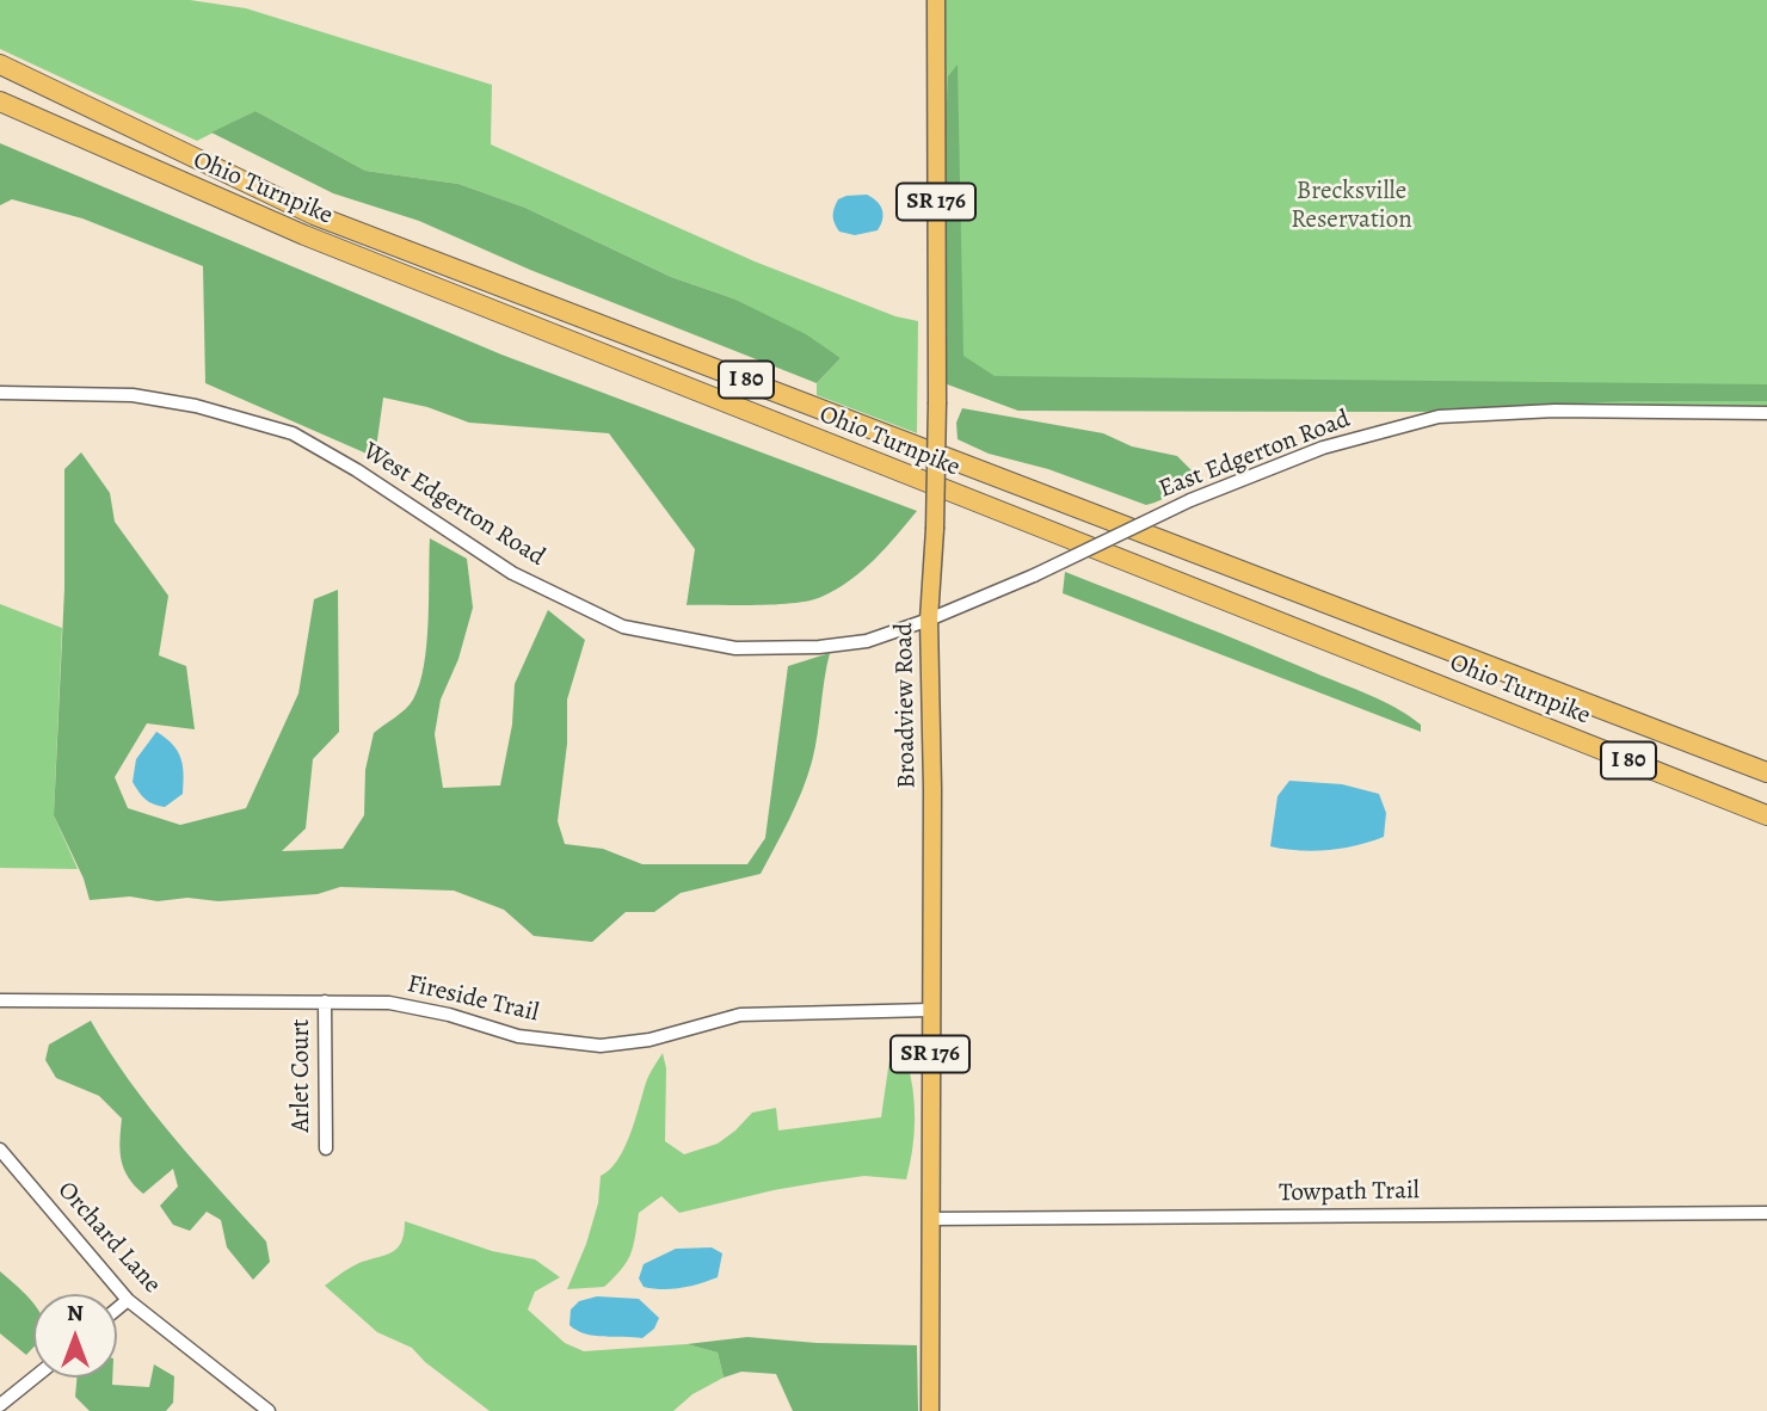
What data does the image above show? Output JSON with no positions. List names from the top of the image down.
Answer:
{
  "streets": {
    "highway": ["Ohio Turnpike", "I 80"],
    "main road": ["SR 176", "Broadview Road"],
    "street": [
      "East Edgerton Road",
      "West Edgerton Road",
      "Fireside Trail",
      "Arlet Court",
      "Towpath Trail",
      "Orchard Lane"
    ]
  },
  "crossings": [
    ["East Edgerton Road", "West Edgerton Road"],
    ["East Edgerton Road", "Broadview Road"],
    ["West Edgerton Road", "Broadview Road"],
    ["Broadview Road", "Fireside Trail"],
    ["Broadview Road", "Towpath Trail"],
    ["Fireside Trail", "Arlet Court"]
  ],
  "parks": ["Brecksville Reservation"],
  "north": "top"
}
